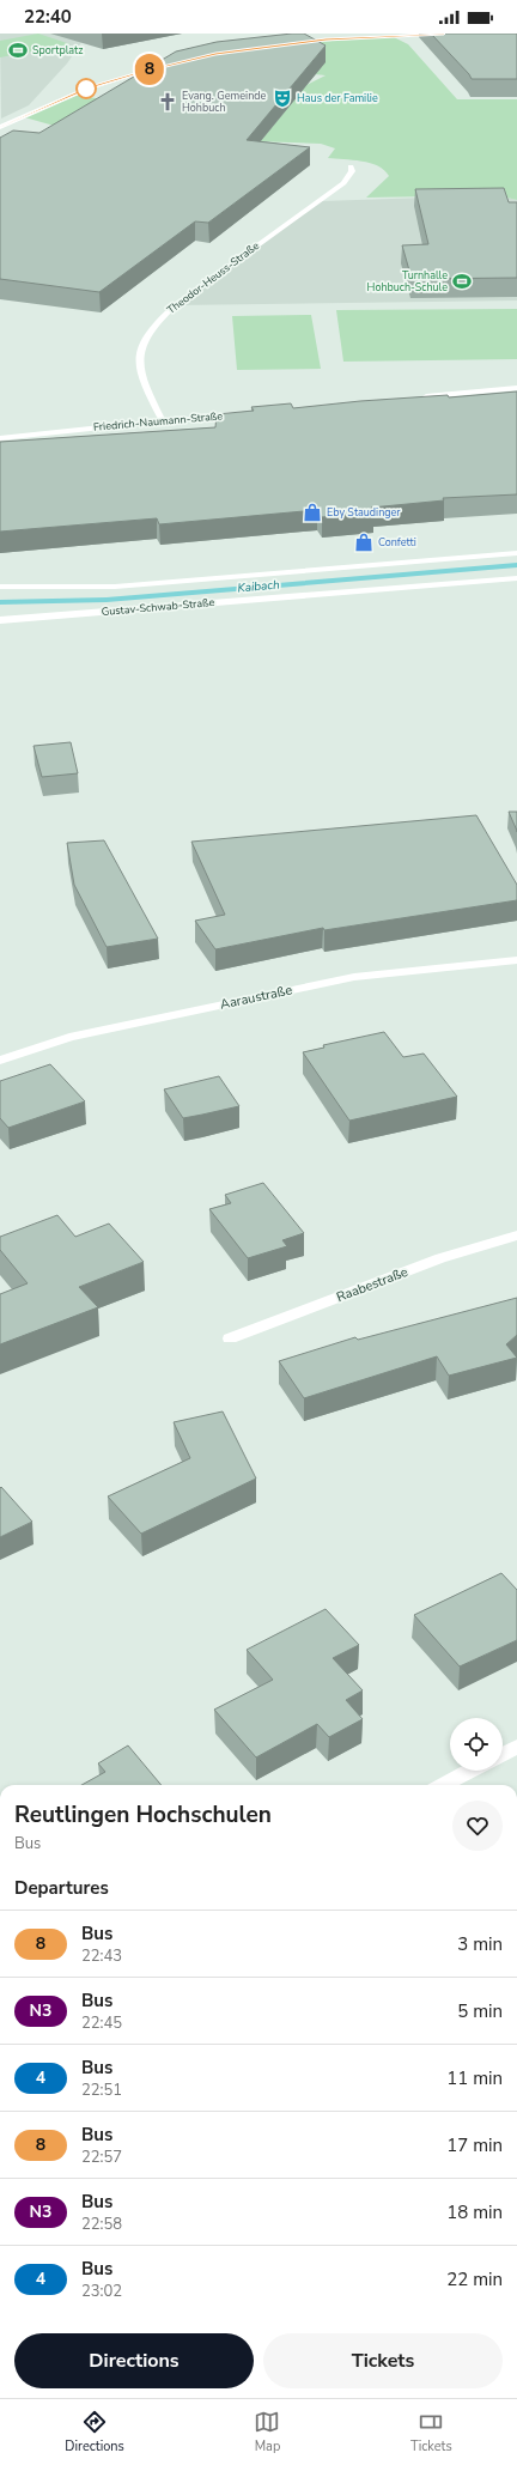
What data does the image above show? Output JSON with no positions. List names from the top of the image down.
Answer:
{
  "streets": {
    "street": [
      "Theodor-Heuss-Straße",
      "Friedrich-Naumann-Straße",
      "Gustav-Schwab-Straße",
      "Aaraustraße",
      "Raabestraße"
    ]
  },
  "crossings": [
    ["Theodor-Heuss-Straße", "Friedrich-Naumann-Straße"]
  ],
  "water": ["Kaibach"],
  "places": {
    "sports": ["Sportplatz", "Turnhalle Hohbuch-Schule"],
    "theatre": ["Haus der Familie"],
    "church": ["Evang. Gemeinde Hohbuch"],
    "shop": ["Eby Staudinger", "Confetti"]
  },
  "lines": ["bus line 8"],
  "page": {
    "status": "22:40",
    "on_map": "8",
    "heading": [
      ["Reutlingen Hochschulen", "Bus"],
      "Departures"
    ],
    "list": [
      {
        "mark": "8",
        "name": "Bus",
        "note": "22:43",
        "value": "3 min"
      },
      {
        "mark": "N3",
        "name": "Bus",
        "note": "22:45",
        "value": "5 min"
      },
      {
        "mark": "4",
        "name": "Bus",
        "note": "22:51",
        "value": "11 min"
      },
      {
        "mark": "8",
        "name": "Bus",
        "note": "22:57",
        "value": "17 min"
      },
      {
        "mark": "N3",
        "name": "Bus",
        "note": "22:58",
        "value": "18 min"
      },
      {
        "mark": "4",
        "name": "Bus",
        "note": "23:02",
        "value": "22 min"
      }
    ],
    "buttons": ["Directions", "Tickets"],
    "tabs": ["Directions", "Map", "Tickets"]
  }
}
